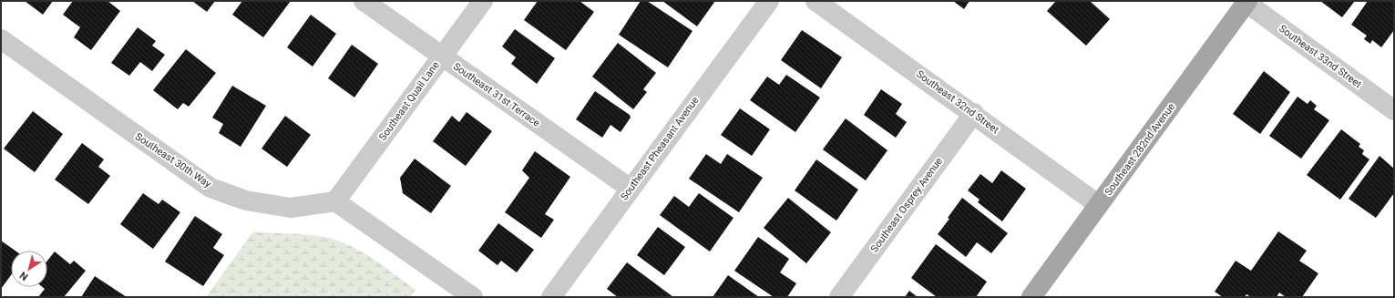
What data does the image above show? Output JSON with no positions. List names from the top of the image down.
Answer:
{
  "streets": {
    "main road": ["Southeast 282nd Avenue"],
    "street": [
      "Southeast 33nd Street",
      "Southeast 31st Terrace",
      "Southeast Quail Lane",
      "Southeast 32nd Street",
      "Southeast Pheasant Avenue",
      "Southeast 30th Way",
      "Southeast Osprey Avenue"
    ]
  },
  "crossings": [
    ["Southeast 33nd Street", "Southeast 282nd Avenue"],
    ["Southeast 31st Terrace", "Southeast Quail Lane"],
    ["Southeast 31st Terrace", "Southeast Pheasant Avenue"],
    ["Southeast Quail Lane", "Southeast 30th Way"],
    ["Southeast 32nd Street", "Southeast 282nd Avenue"],
    ["Southeast 32nd Street", "Southeast Osprey Avenue"]
  ],
  "north": "bottom left"
}
